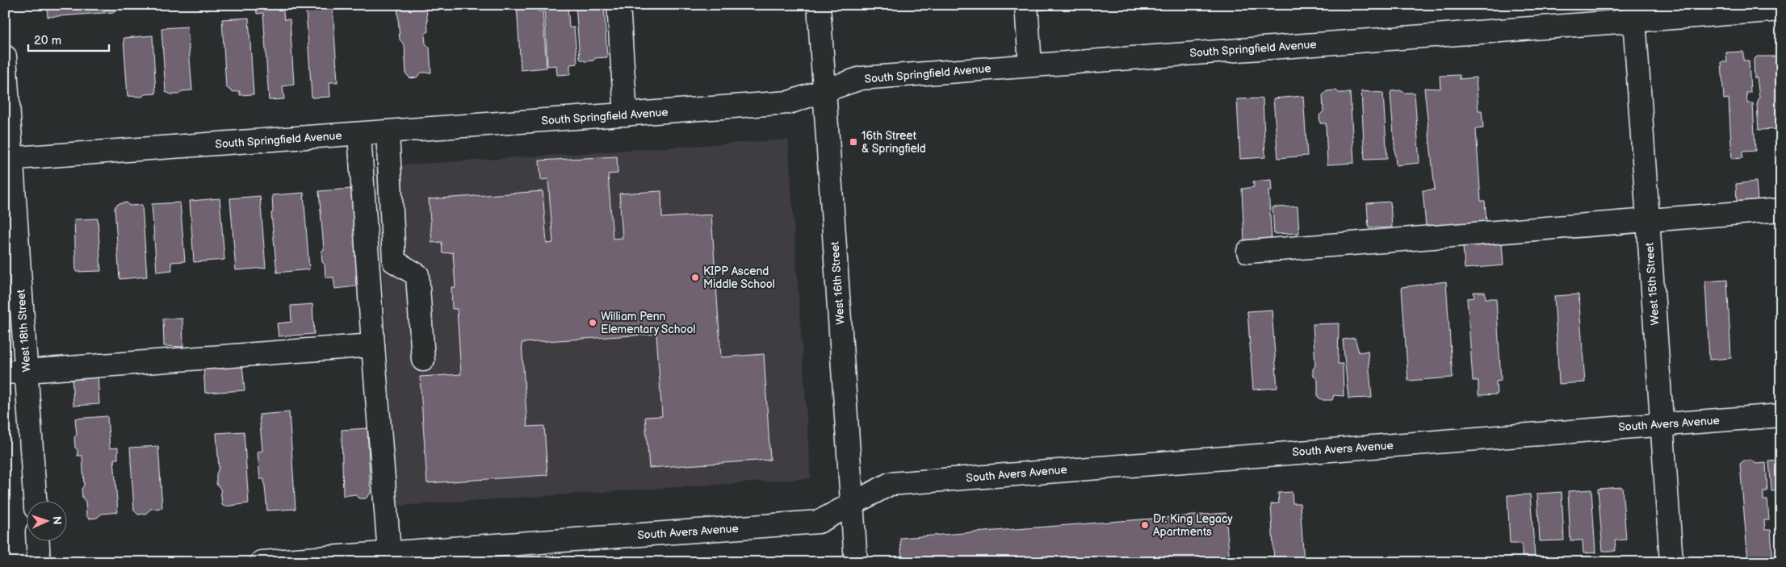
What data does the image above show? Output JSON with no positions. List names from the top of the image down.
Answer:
{
  "streets": {
    "street": [
      "South Springfield Avenue",
      "West 16th Street",
      "West 15th Street",
      "West 18th Street",
      "South Avers Avenue"
    ]
  },
  "crossings": [
    ["South Springfield Avenue", "West 16th Street"],
    ["South Springfield Avenue", "West 15th Street"],
    ["South Springfield Avenue", "West 18th Street"],
    ["West 16th Street", "South Avers Avenue"],
    ["West 15th Street", "South Avers Avenue"]
  ],
  "places": {
    "transit": ["16th Street & Springfield"],
    "other": ["KIPP Ascend Middle School", "William Penn Elementary School", "Dr. King Legacy Apartments"]
  },
  "scale_bar": "20 m",
  "north": "right"
}
